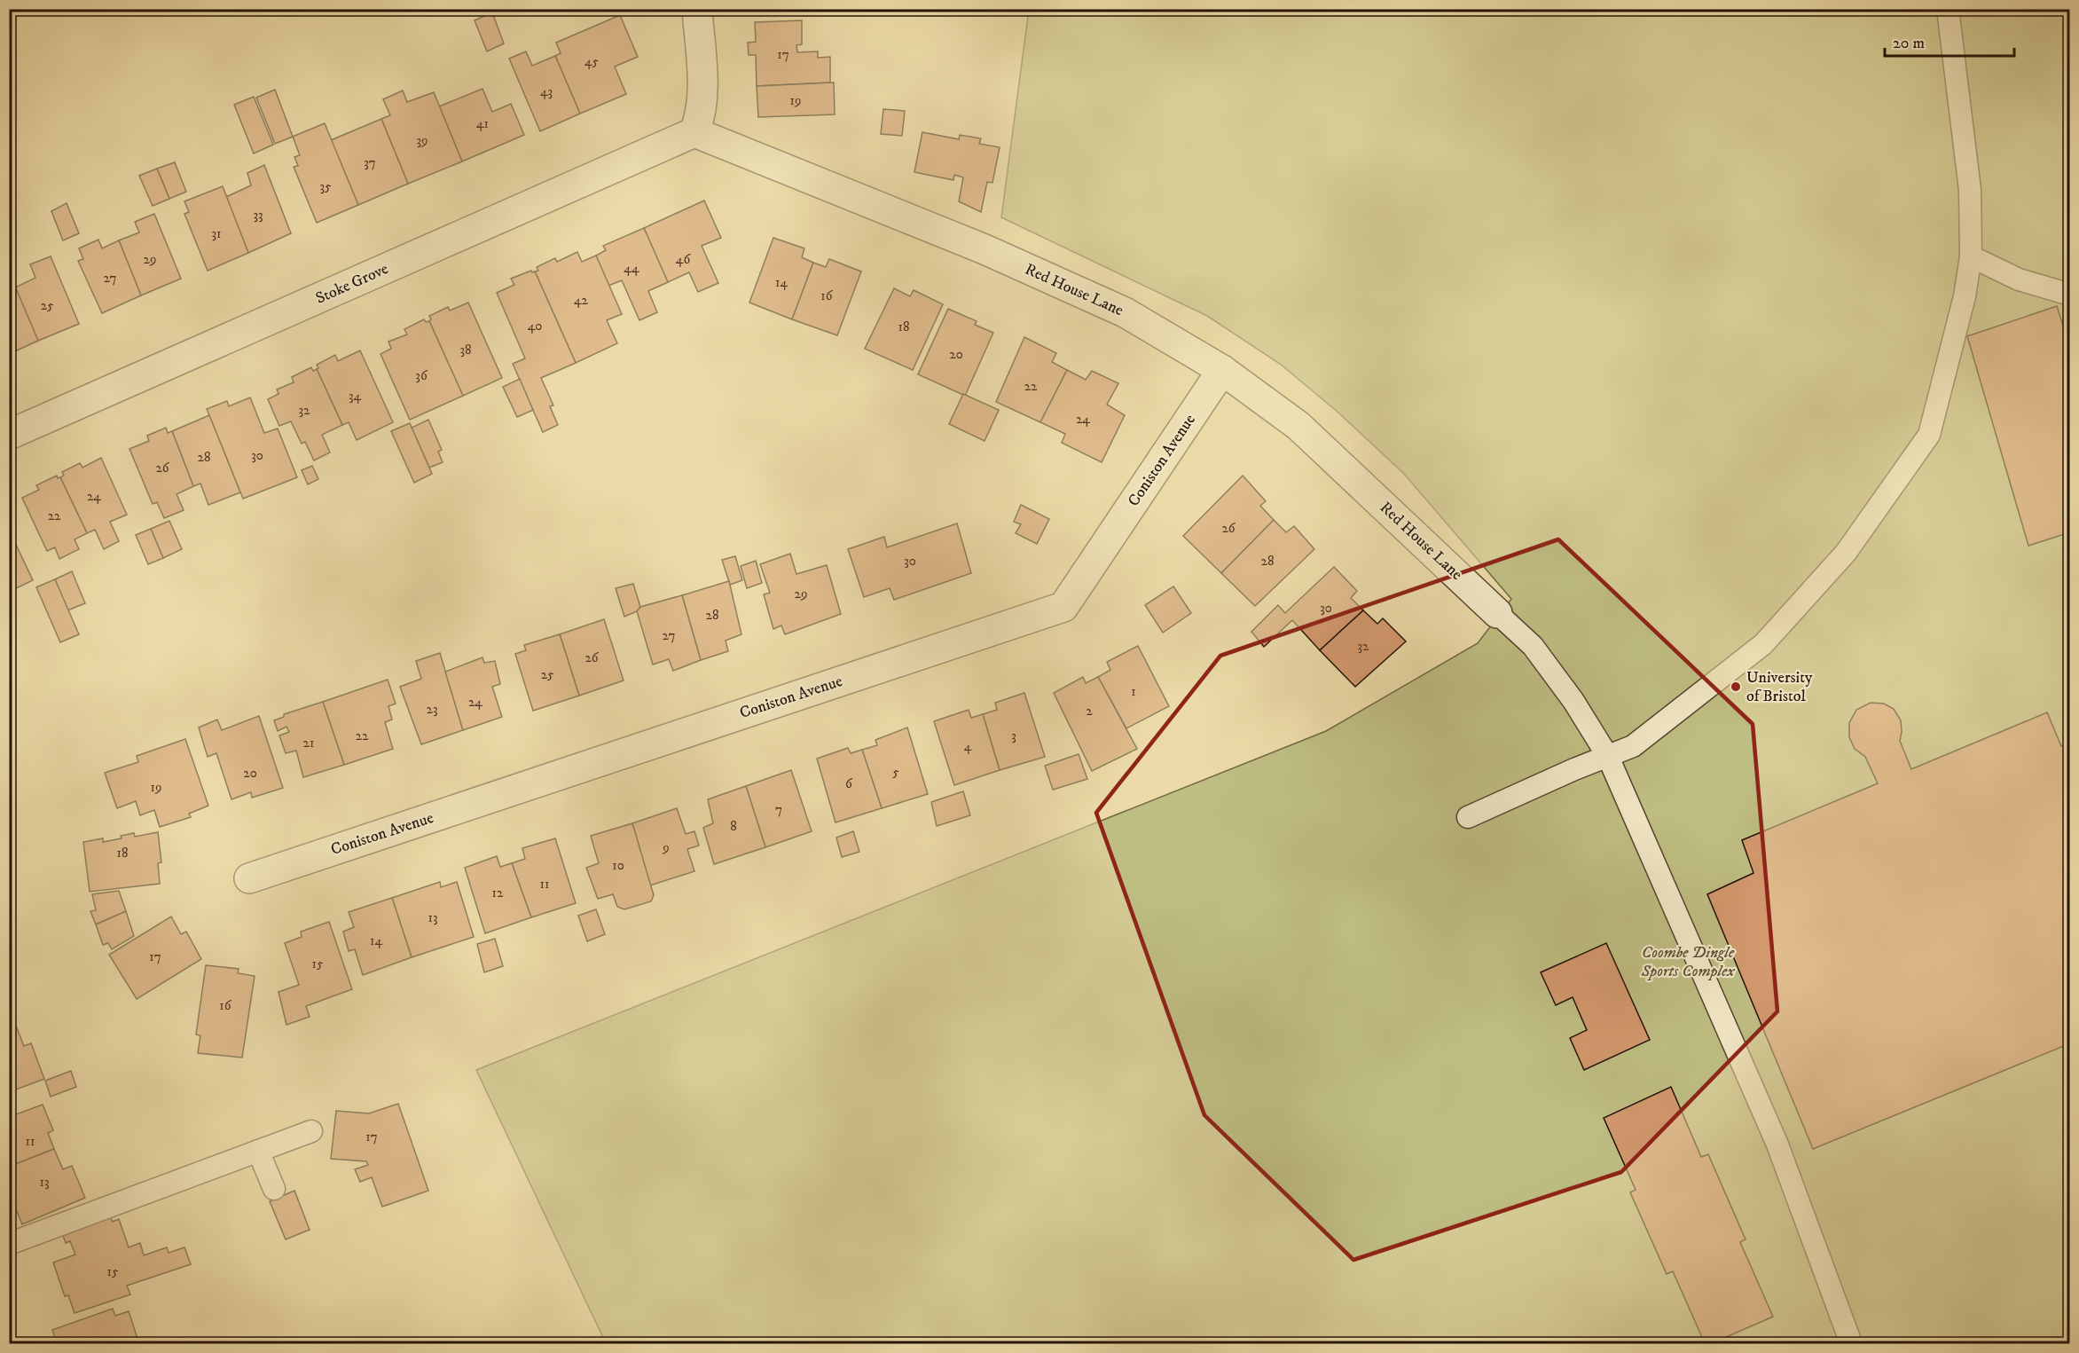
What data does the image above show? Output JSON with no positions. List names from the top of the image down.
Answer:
{
  "streets": {
    "street": ["Stoke Grove", "Red House Lane", "Coniston Avenue"]
  },
  "crossings": [
    ["Stoke Grove", "Red House Lane"],
    ["Red House Lane", "Coniston Avenue"]
  ],
  "parks": ["Coombe Dingle Sports Complex"],
  "places": ["University of Bristol"],
  "house_numbers": [
    "17",
    "45",
    "43",
    "19",
    "41",
    "39",
    "37",
    "35",
    "33",
    "31",
    "29",
    "46",
    "44",
    "27",
    "14",
    "16",
    "42",
    "25",
    "40",
    "18",
    "38",
    "20",
    "36",
    "22",
    "34",
    "32",
    "24",
    "30",
    "28",
    "26",
    "24",
    "22",
    "26",
    "30",
    "28",
    "29",
    "30",
    "28",
    "27",
    "32",
    "26",
    "25",
    "1",
    "24",
    "23",
    "2",
    "22",
    "3",
    "21",
    "4",
    "5",
    "20",
    "6",
    "19",
    "7",
    "8",
    "9",
    "18",
    "10",
    "11",
    "12",
    "13",
    "14",
    "17",
    "15",
    "16",
    "17",
    "11",
    "13",
    "15"
  ],
  "scale_bar": "20 m"
}
